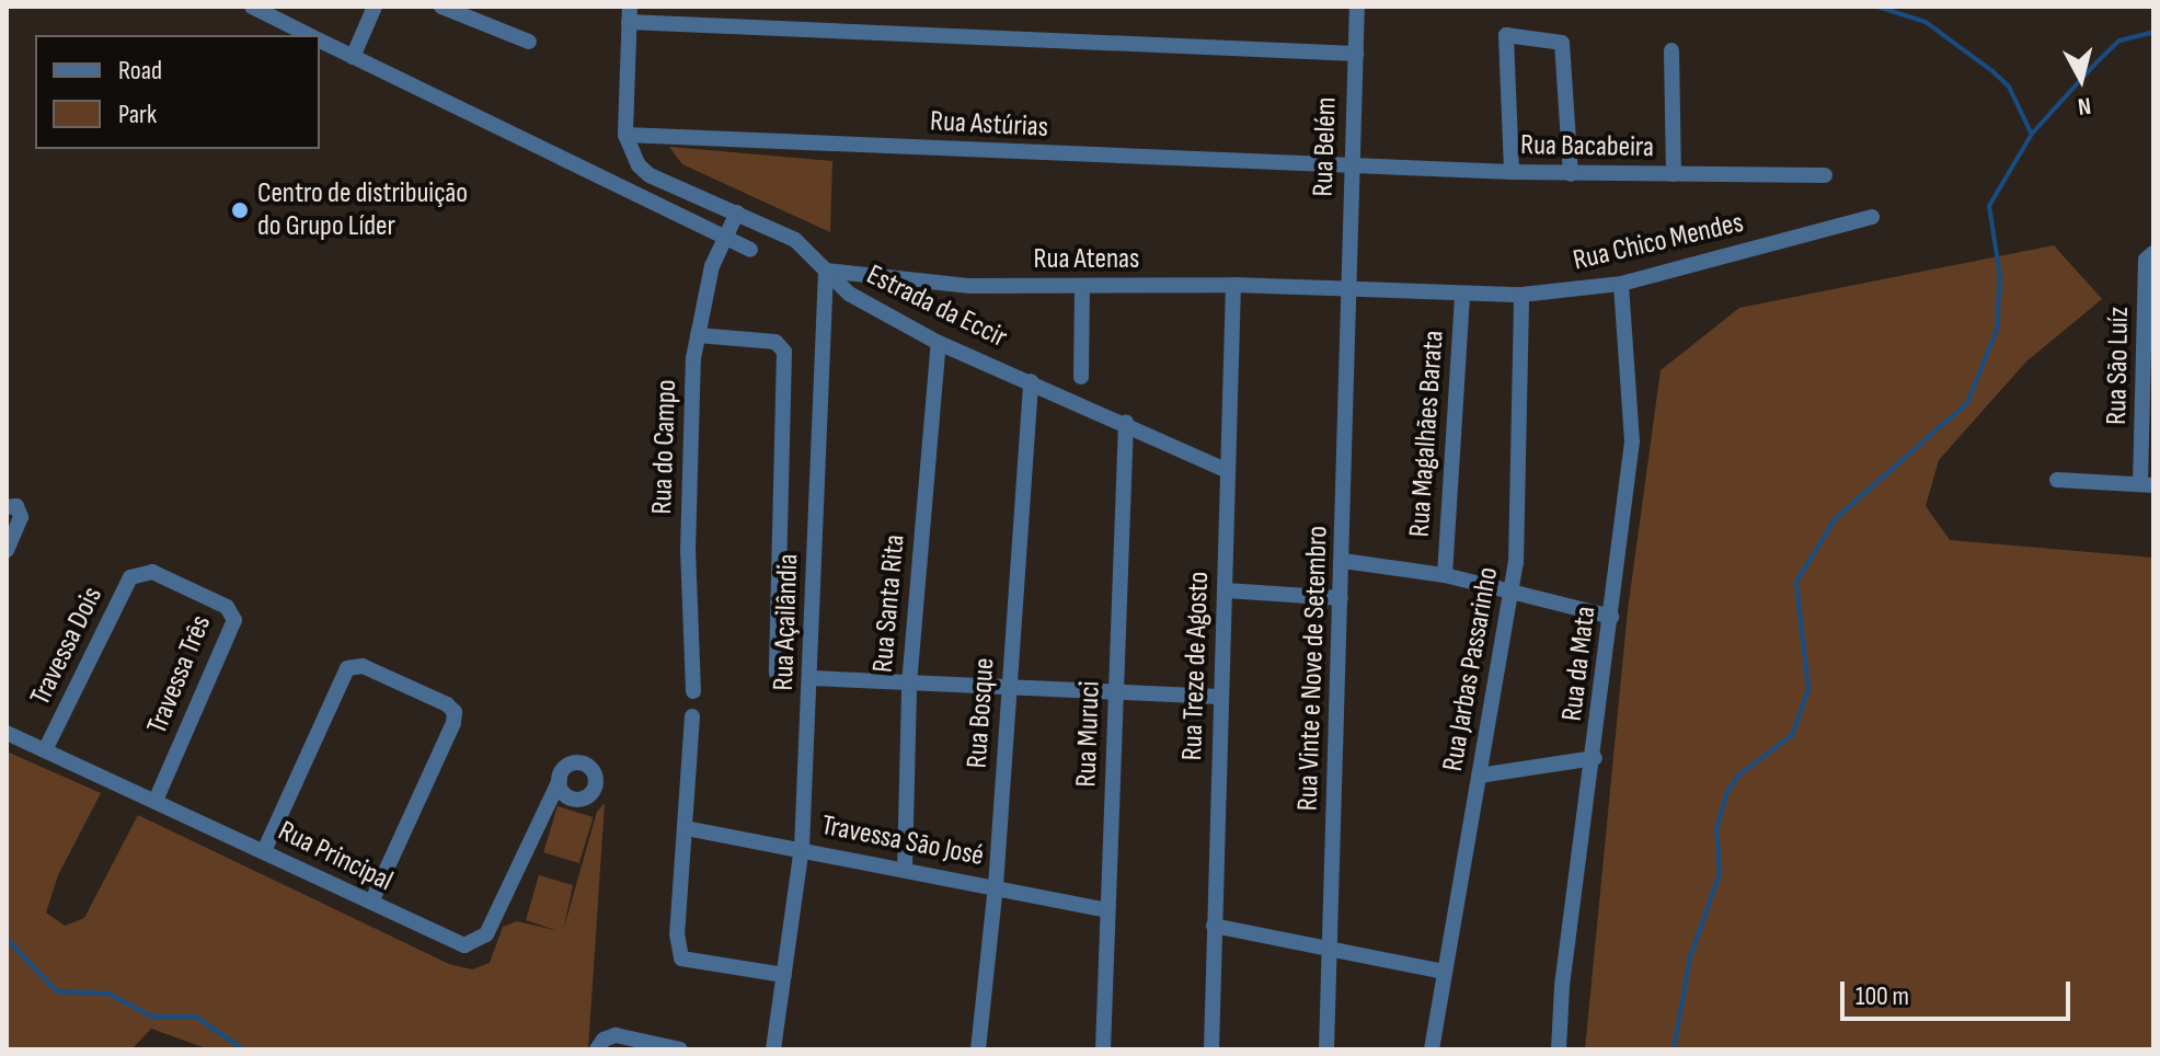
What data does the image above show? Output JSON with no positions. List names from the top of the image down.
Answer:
{
  "streets": {
    "street": [
      "Rua Astúrias",
      "Rua Belém",
      "Rua Bacabeira",
      "Rua Chico Mendes",
      "Rua Atenas",
      "Estrada da Eccir",
      "Rua São Luíz",
      "Rua Magalhães Barata",
      "Rua do Campo",
      "Rua Santa Rita",
      "Rua Açailândia",
      "Travessa Dois",
      "Rua da Mata",
      "Rua Treze de Agosto",
      "Rua Vinte e Nove de Setembro",
      "Rua Jarbas Passarinho",
      "Travessa Três",
      "Rua Bosque",
      "Rua Muruci",
      "Travessa São José",
      "Rua Principal"
    ]
  },
  "crossings": [
    ["Rua Astúrias", "Rua Belém"],
    ["Rua Astúrias", "Rua Bacabeira"],
    ["Rua Astúrias", "Estrada da Eccir"],
    ["Rua Belém", "Rua Bacabeira"],
    ["Rua Belém", "Rua Chico Mendes"],
    ["Rua Belém", "Rua Atenas"],
    ["Rua Belém", "Rua Vinte e Nove de Setembro"],
    ["Rua Chico Mendes", "Rua Atenas"],
    ["Rua Chico Mendes", "Rua Magalhães Barata"],
    ["Rua Chico Mendes", "Rua da Mata"],
    ["Rua Chico Mendes", "Rua Vinte e Nove de Setembro"],
    ["Rua Chico Mendes", "Rua Jarbas Passarinho"],
    ["Rua Atenas", "Estrada da Eccir"],
    ["Rua Atenas", "Rua Açailândia"],
    ["Rua Atenas", "Rua Treze de Agosto"],
    ["Rua Atenas", "Rua Vinte e Nove de Setembro"],
    ["Estrada da Eccir", "Rua do Campo"],
    ["Estrada da Eccir", "Rua Santa Rita"],
    ["Estrada da Eccir", "Rua Açailândia"],
    ["Estrada da Eccir", "Rua Treze de Agosto"],
    ["Estrada da Eccir", "Rua Bosque"],
    ["Estrada da Eccir", "Rua Muruci"],
    ["Rua Santa Rita", "Travessa São José"],
    ["Rua Açailândia", "Travessa São José"],
    ["Travessa Dois", "Travessa Três"],
    ["Travessa Dois", "Rua Principal"],
    ["Travessa Três", "Rua Principal"],
    ["Rua Bosque", "Travessa São José"],
    ["Rua Muruci", "Travessa São José"]
  ],
  "places": ["Centro de distribuição do Grupo Líder"],
  "legend": ["Road", "Park"],
  "scale_bar": "100 m",
  "north": "bottom"
}
